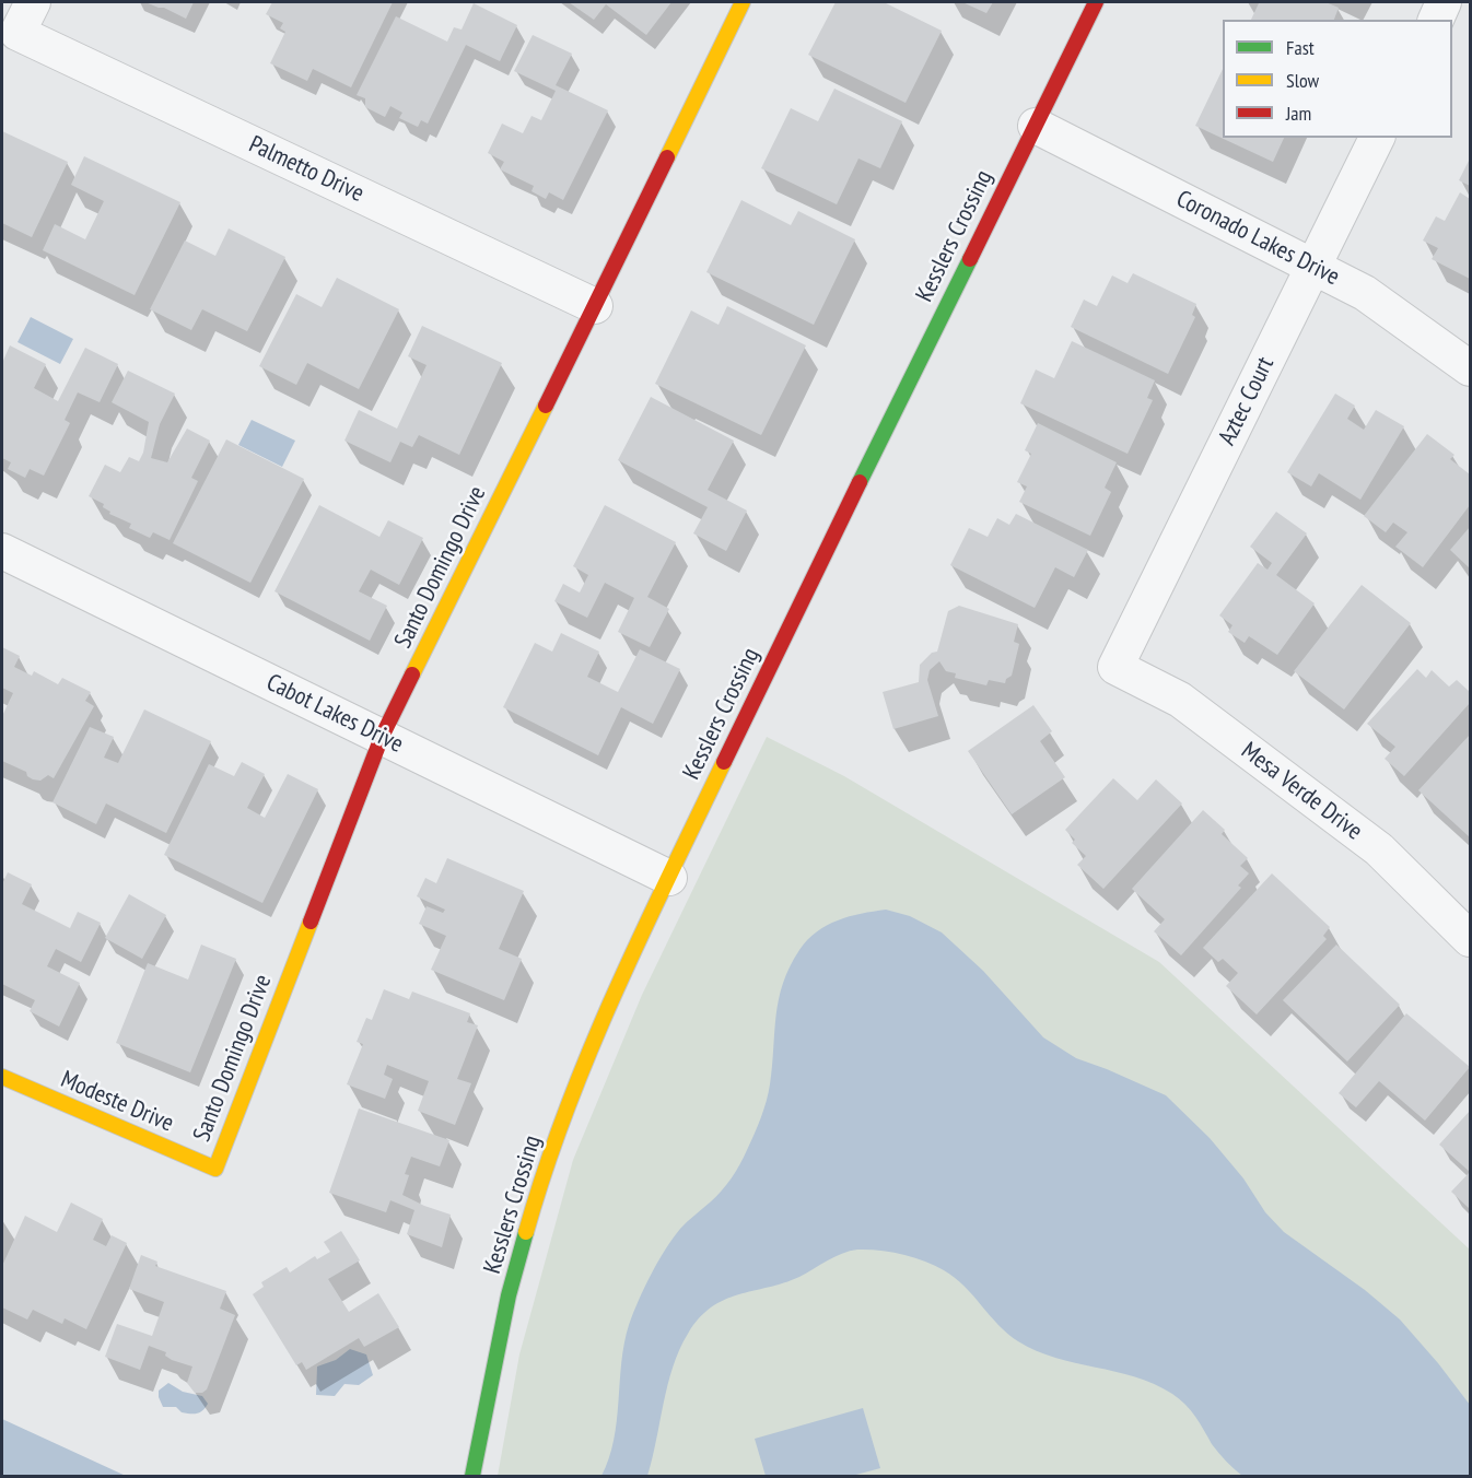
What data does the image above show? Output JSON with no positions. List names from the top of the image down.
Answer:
{
  "streets": {
    "street": [
      "Palmetto Drive",
      "Kesslers Crossing",
      "Coronado Lakes Drive",
      "Aztec Court",
      "Santo Domingo Drive",
      "Cabot Lakes Drive",
      "Mesa Verde Drive",
      "Modeste Drive"
    ]
  },
  "crossings": [
    ["Palmetto Drive", "Santo Domingo Drive"],
    ["Kesslers Crossing", "Coronado Lakes Drive"],
    ["Kesslers Crossing", "Cabot Lakes Drive"],
    ["Coronado Lakes Drive", "Aztec Court"],
    ["Aztec Court", "Mesa Verde Drive"],
    ["Santo Domingo Drive", "Cabot Lakes Drive"],
    ["Santo Domingo Drive", "Modeste Drive"]
  ],
  "legend": ["Fast", "Slow", "Jam"]
}
